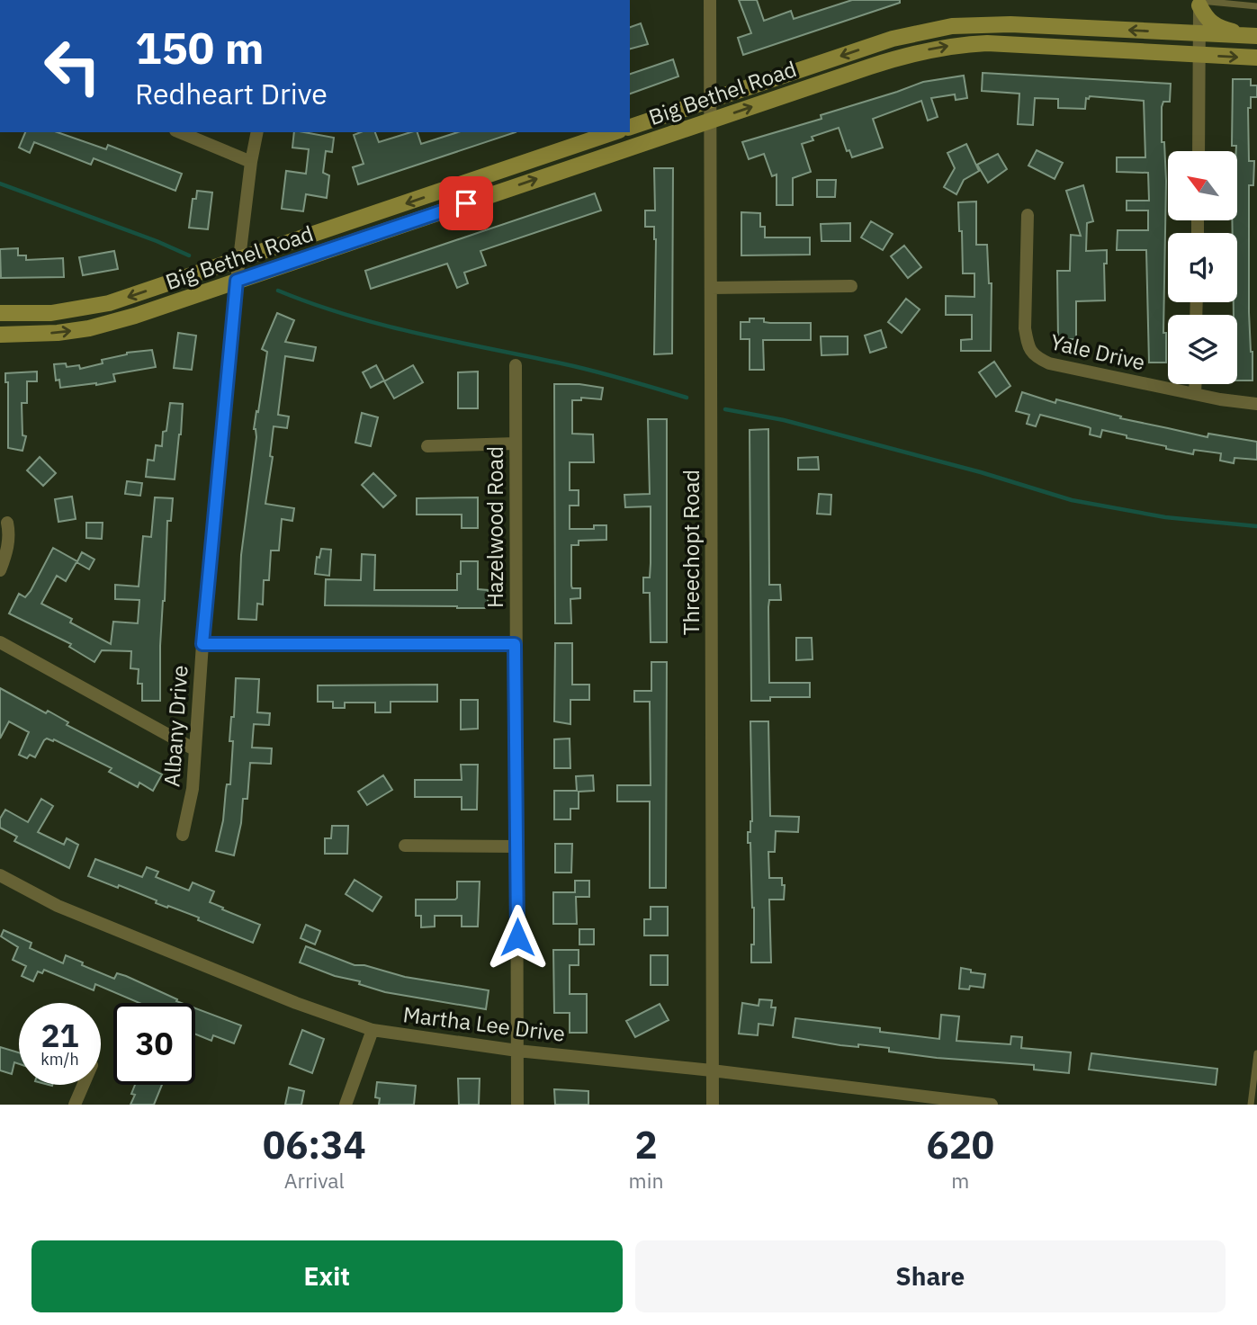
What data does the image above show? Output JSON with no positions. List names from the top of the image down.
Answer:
{
  "streets": {
    "main road": ["Big Bethel Road"],
    "street": [
      "Yale Drive",
      "Hazelwood Road",
      "Threechopt Road",
      "Albany Drive",
      "Martha Lee Drive"
    ]
  },
  "crossings": [
    ["Big Bethel Road", "Threechopt Road"],
    ["Big Bethel Road", "Albany Drive"],
    ["Hazelwood Road", "Martha Lee Drive"],
    ["Threechopt Road", "Martha Lee Drive"]
  ],
  "north": "top left",
  "page": {
    "turn": ["150 m", "Redheart Drive"],
    "speed": "21 km/h",
    "limit": "30",
    "eta": [
      "06:34",
      "Arrival",
      "2",
      "min",
      "620",
      "m"
    ],
    "buttons": ["Exit", "Share"]
  }
}
